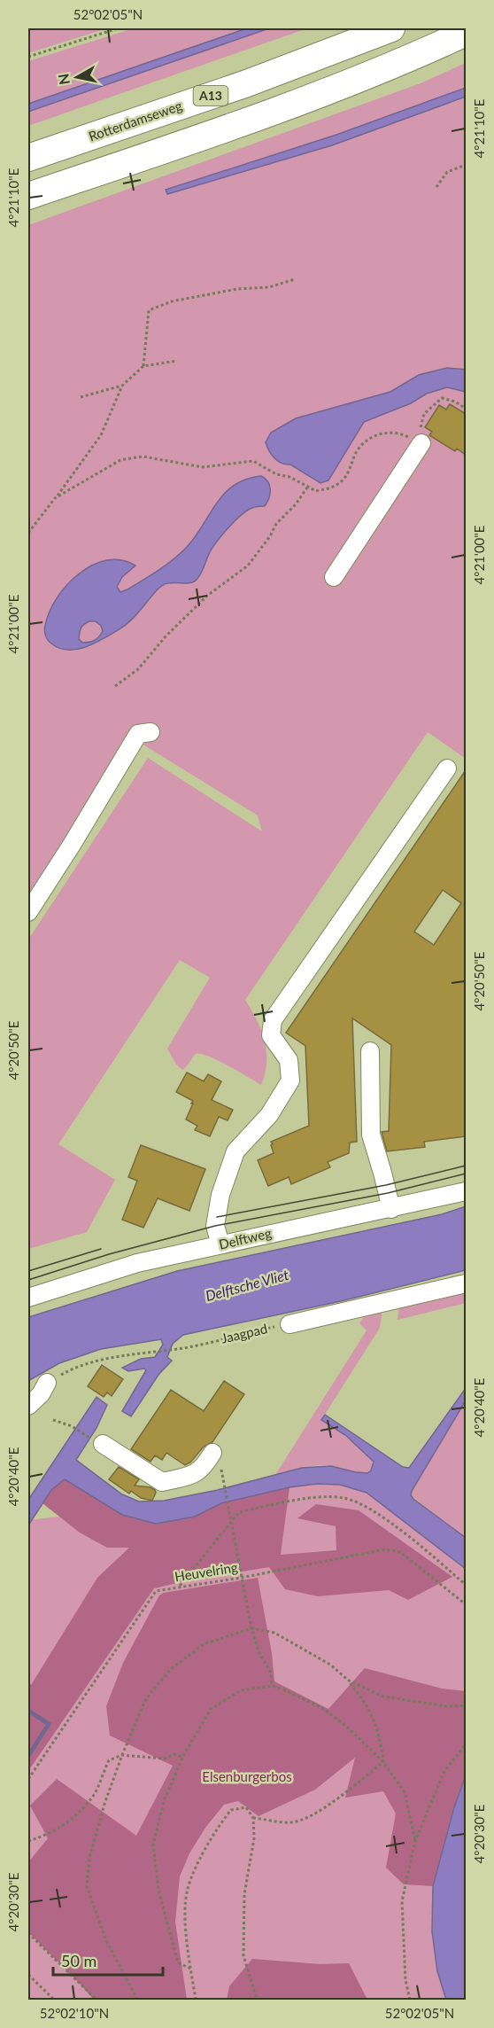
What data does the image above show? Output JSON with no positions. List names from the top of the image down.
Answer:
{
  "streets": {
    "highway": ["A13", "Rotterdamseweg"],
    "street": ["Delftweg"],
    "path": ["Jaagpad", "Heuvelring"]
  },
  "water": ["Delftsche Vliet"],
  "parks": ["Elsenburgerbos"],
  "scale_bar": "50 m",
  "north": "left",
  "coordinates": [
    "52°02'05\"N",
    "4°21'10\"E",
    "4°21'00\"E",
    "4°20'50\"E",
    "4°20'40\"E",
    "4°20'30\"E",
    "52°02'10\"N"
  ]
}
